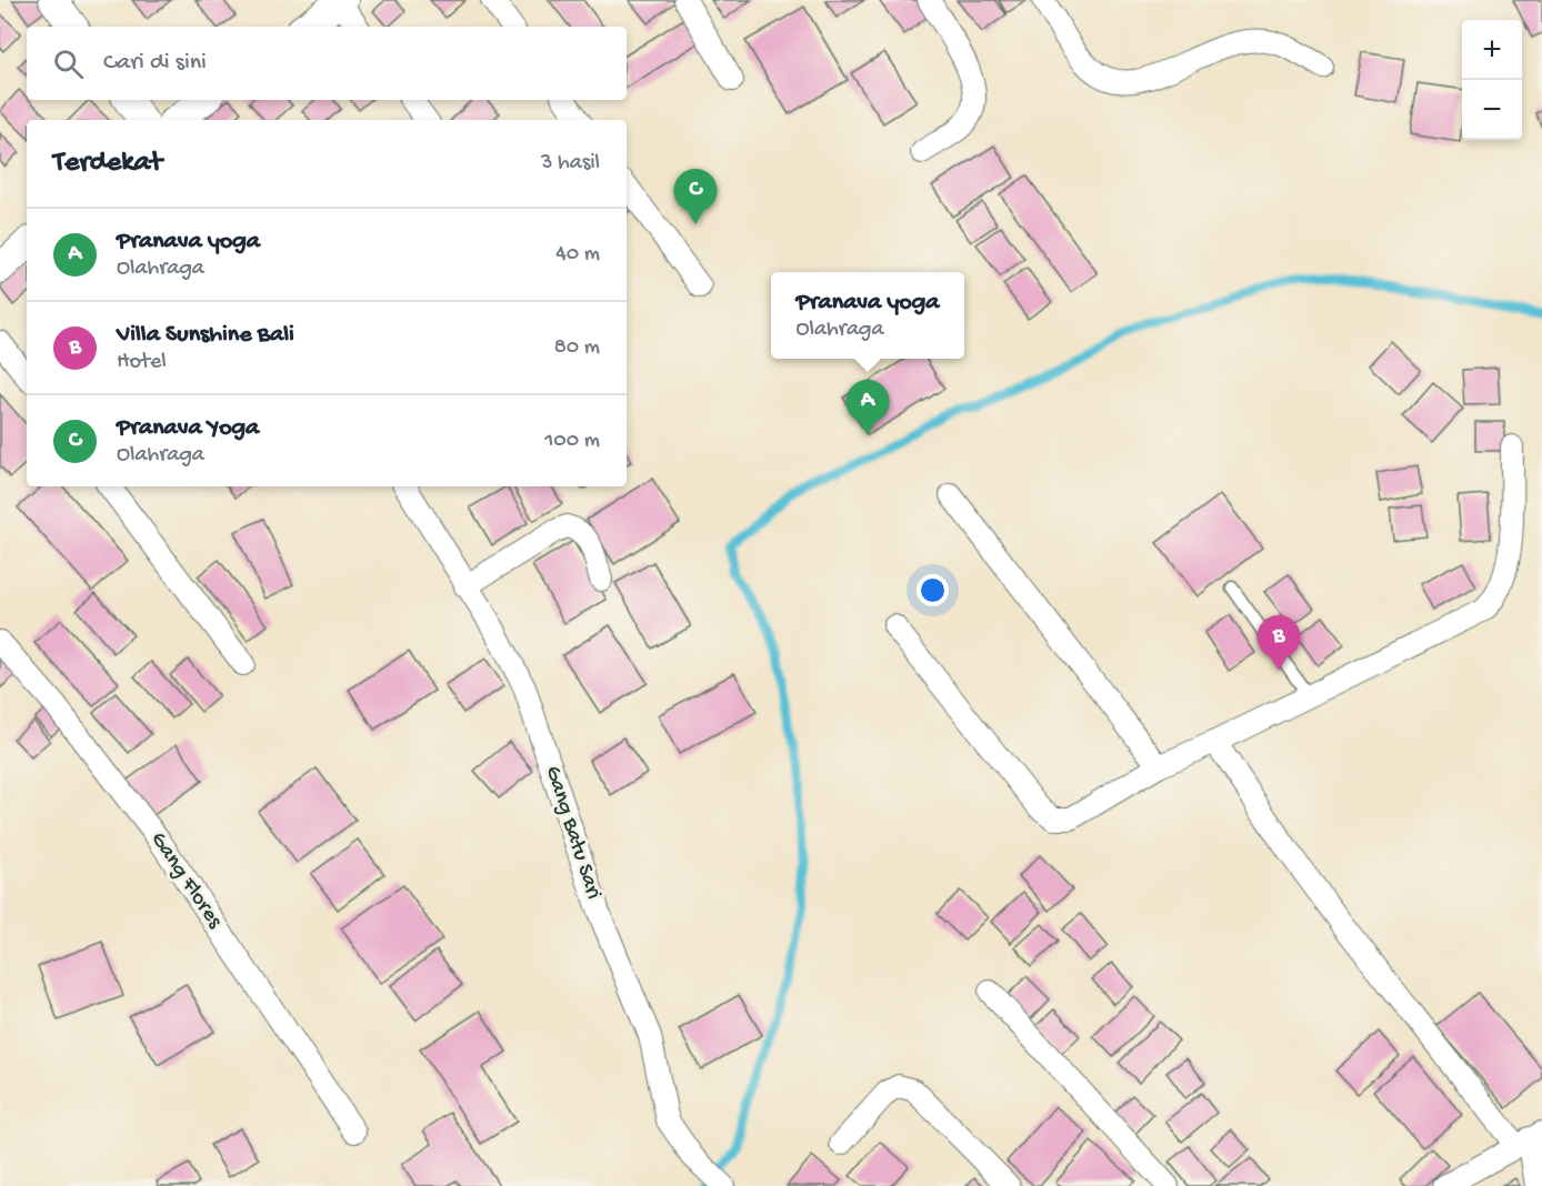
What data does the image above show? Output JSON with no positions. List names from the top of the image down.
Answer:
{
  "streets": {
    "street": ["Gang Batu Sari", "Gang Flores"]
  },
  "page": {
    "map_buttons": ["+", "−"],
    "search": "Cari di sini",
    "heading": ["Terdekat", "3 hasil"],
    "pins": ["C", "A", "B"],
    "list": [
      {
        "mark": "A",
        "name": "Pranava yoga",
        "note": "Olahraga",
        "value": "40 m"
      },
      {
        "mark": "B",
        "name": "Villa Sunshine Bali",
        "note": "Hotel",
        "value": "80 m"
      },
      {
        "mark": "C",
        "name": "Pranava Yoga",
        "note": "Olahraga",
        "value": "100 m"
      }
    ],
    "popup": ["Pranava yoga", "Olahraga"]
  }
}
